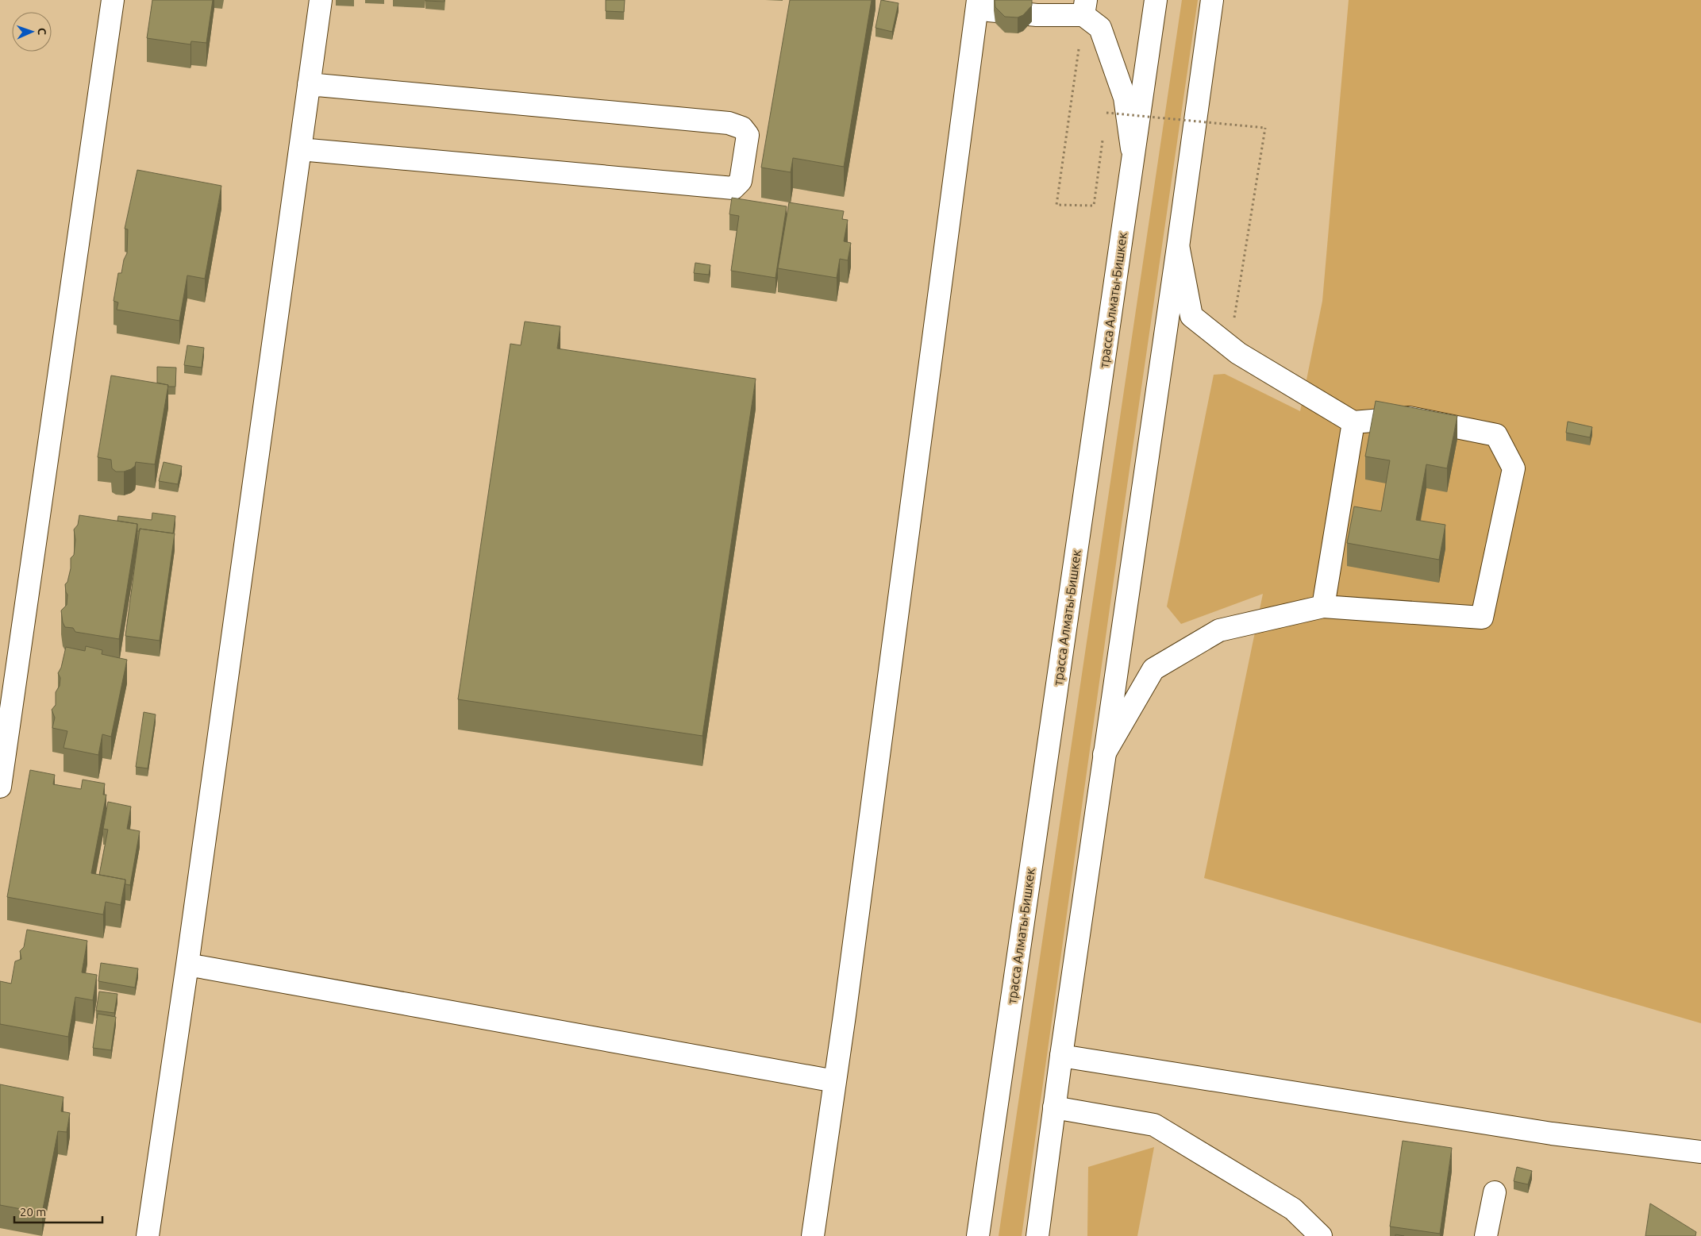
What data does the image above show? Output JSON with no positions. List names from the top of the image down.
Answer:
{
  "streets": {
    "main road": ["трасса Алматы-Бишкек"]
  },
  "scale_bar": "20 m",
  "north": "right"
}
